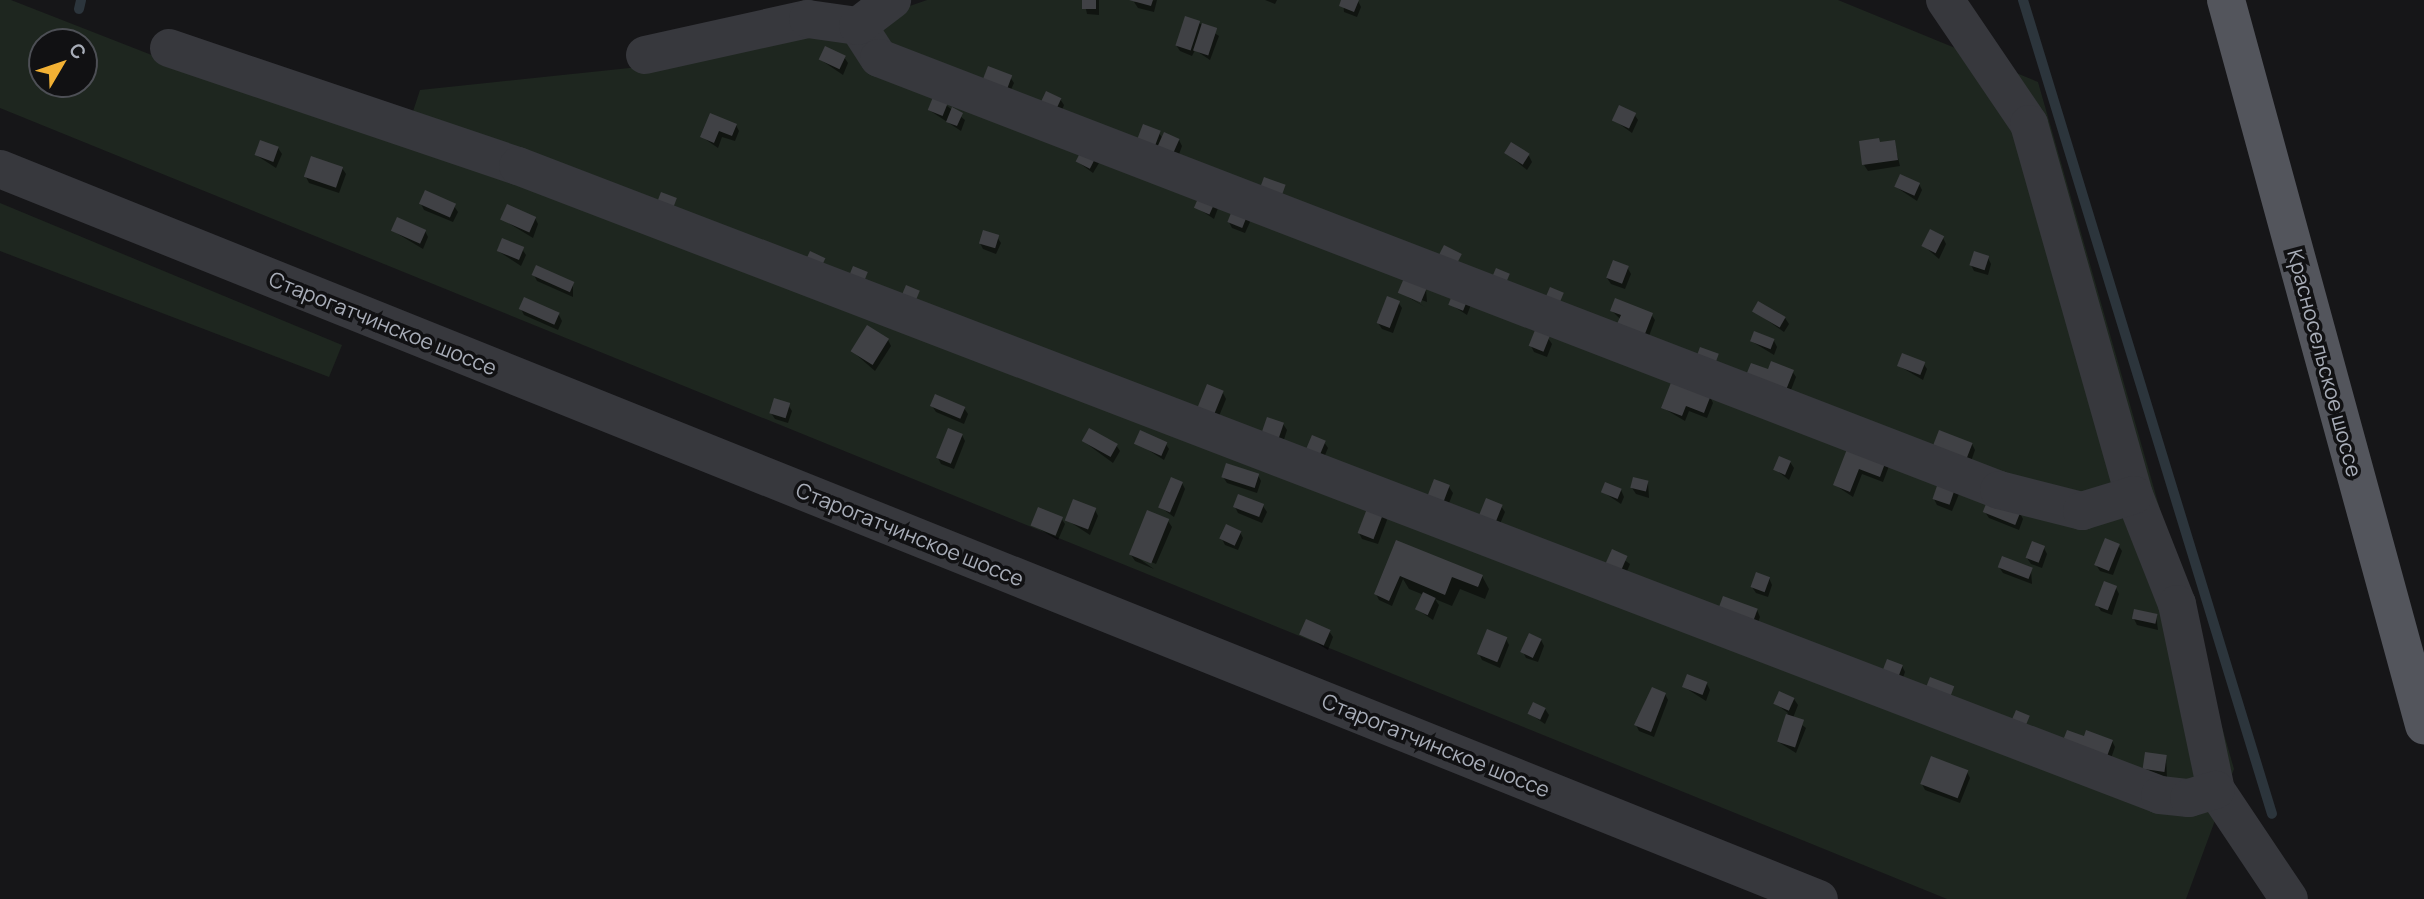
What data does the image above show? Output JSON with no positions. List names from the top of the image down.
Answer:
{
  "streets": {
    "main road": ["Красносельское шоссе"],
    "street": ["Старогатчинское шоссе"]
  },
  "north": "top right"
}
